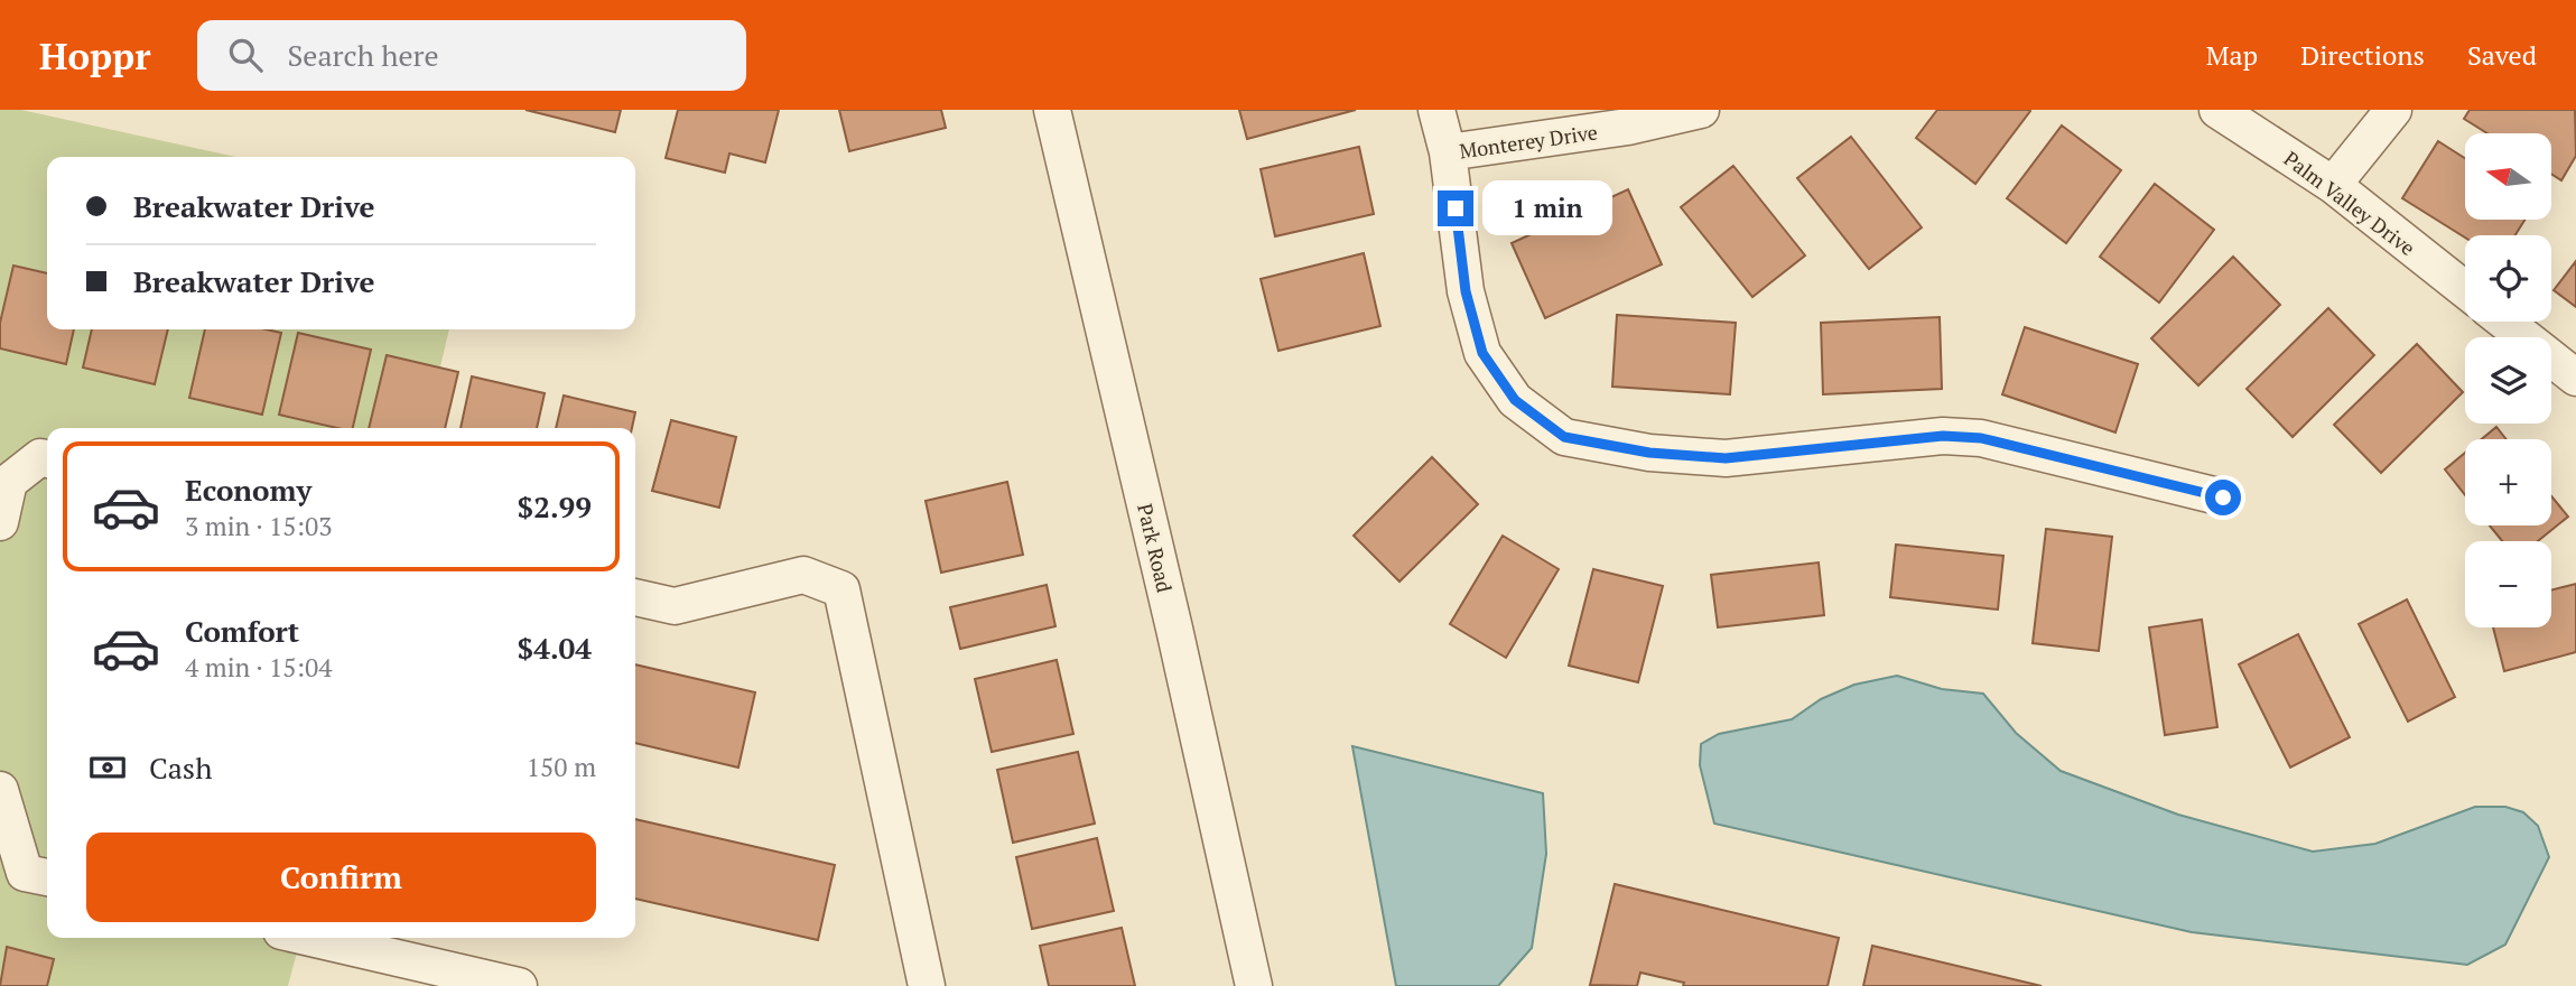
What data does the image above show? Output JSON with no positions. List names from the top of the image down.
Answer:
{
  "streets": {
    "street": ["Monterey Drive", "Palm Valley Drive", "Park Road"]
  },
  "north": "left",
  "page": {
    "header": "Hoppr",
    "search": "Search here",
    "nav": ["Map", "Directions", "Saved"],
    "map_buttons": ["+", "−"],
    "banner": ["Breakwater Drive", "Breakwater Drive"],
    "bubble": "1 min",
    "list": [
      {
        "name": "Economy",
        "note": "3 min · 15:03",
        "value": "$2.99"
      },
      {
        "name": "Comfort",
        "note": "4 min · 15:04",
        "value": "$4.04"
      }
    ],
    "pay": ["Cash", "150 m"],
    "buttons": "Confirm"
  }
}
